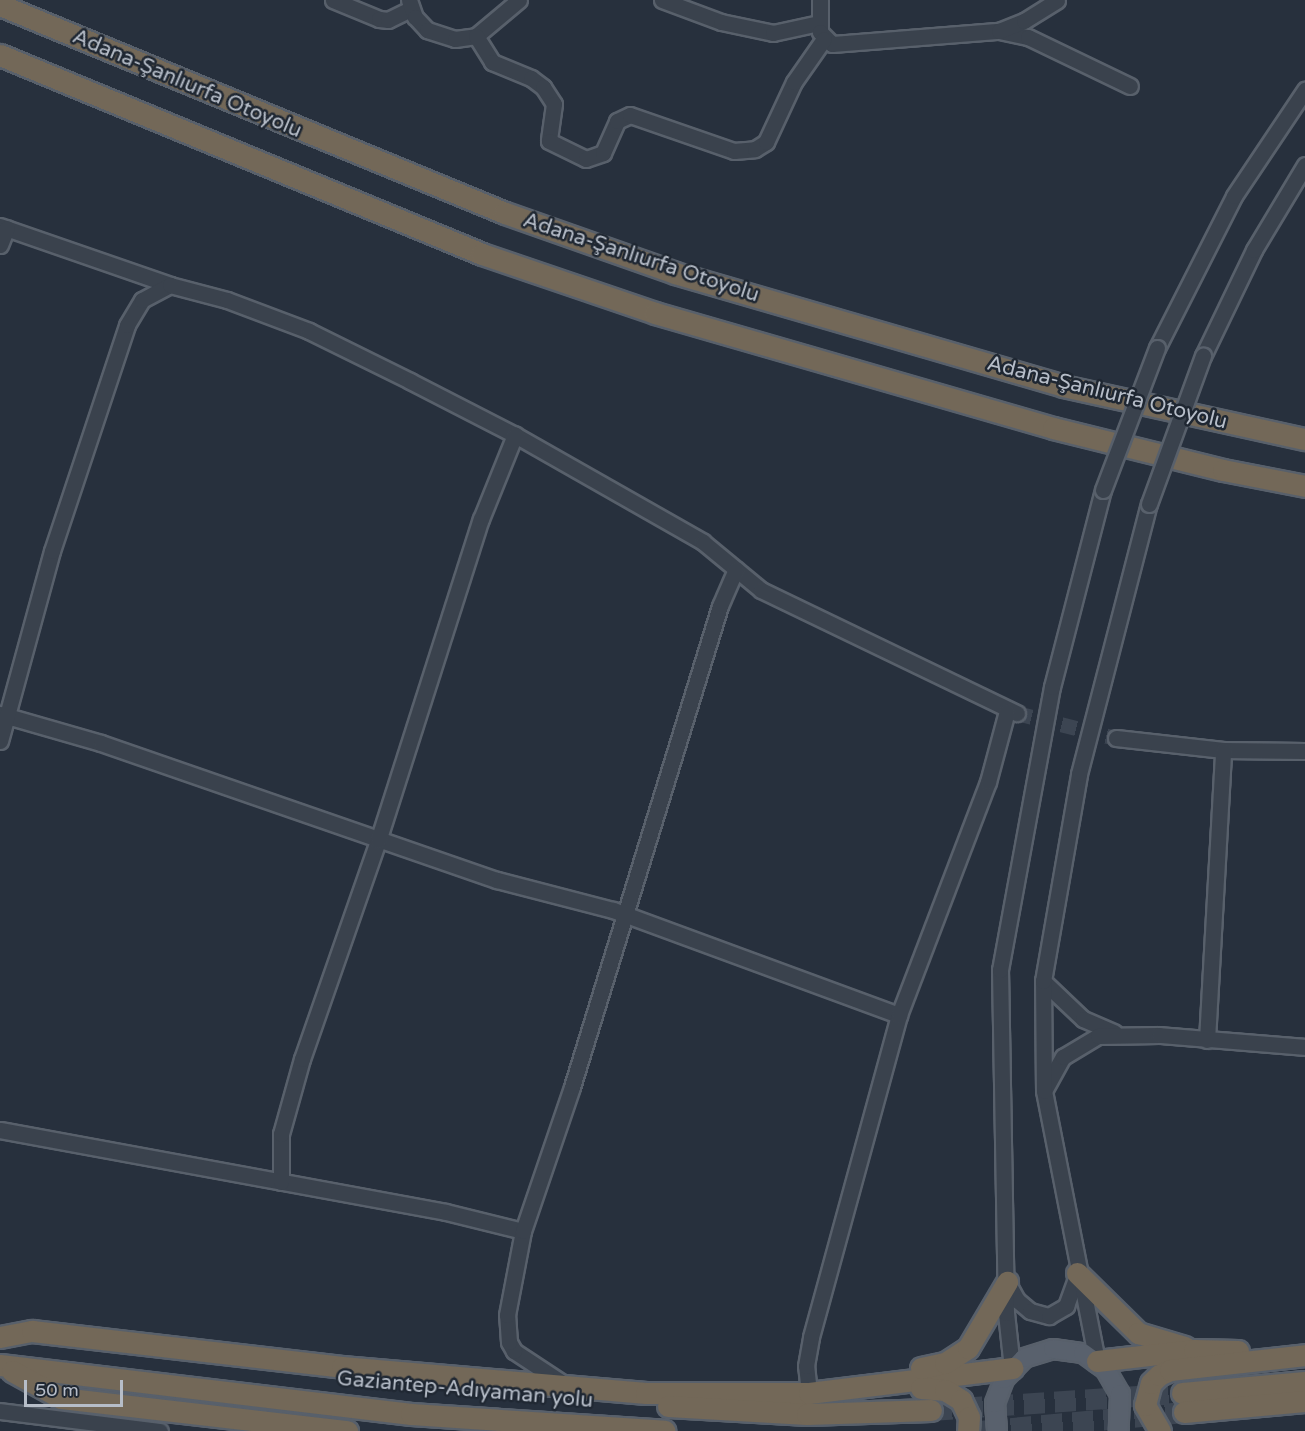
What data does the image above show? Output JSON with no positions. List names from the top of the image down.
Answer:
{
  "streets": {
    "highway": ["Adana-Şanlıurfa Otoyolu", "Gaziantep-Adıyaman yolu"]
  },
  "scale_bar": "50 m"
}
